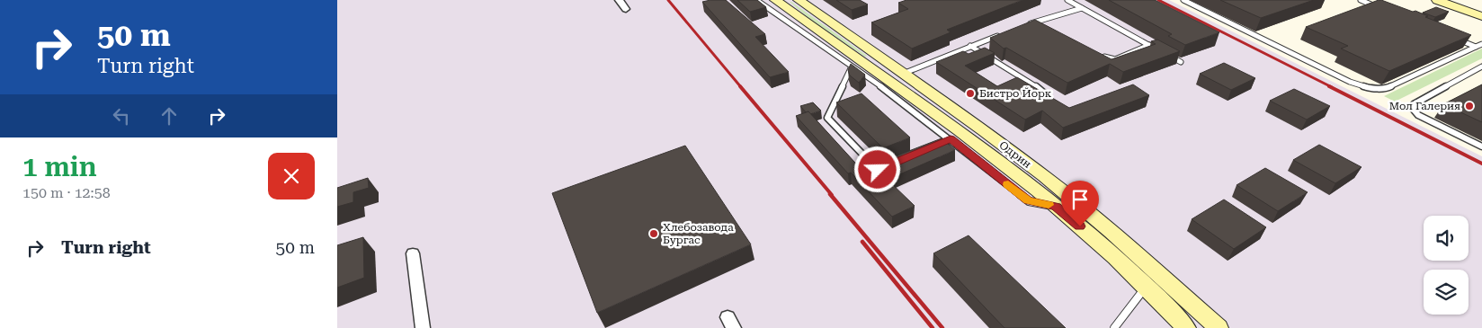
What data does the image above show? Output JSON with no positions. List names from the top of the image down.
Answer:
{
  "streets": {
    "main road": ["Одрин"]
  },
  "places": ["Бистро Йорк", "Мол Галерия", "Хлебозавода Бургас"],
  "page": {
    "turn": ["50 m", "Turn right"],
    "heading": ["1 min", "150 m · 12:58"],
    "list": [
      {
        "name": "Turn right",
        "value": "50 m"
      }
    ]
  }
}
